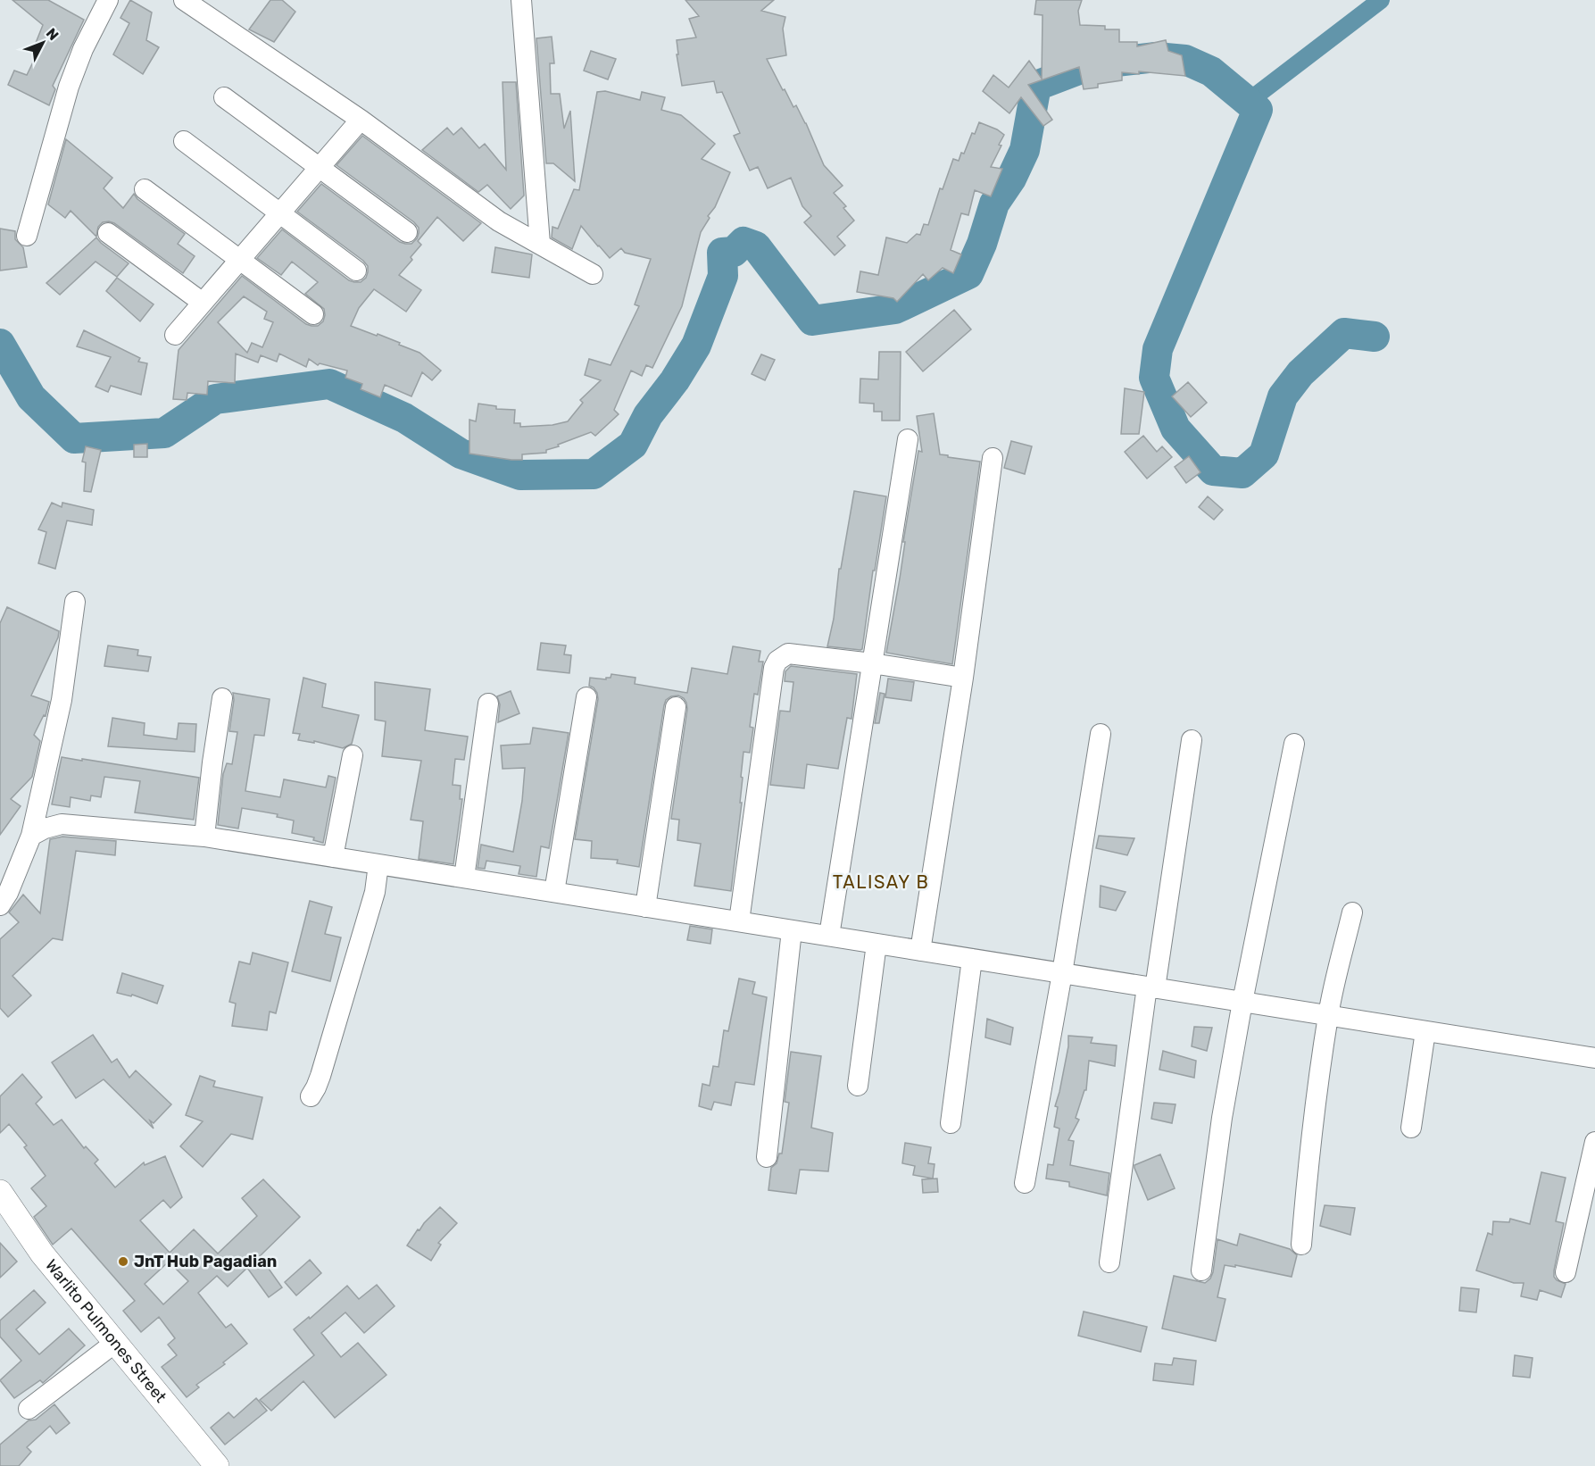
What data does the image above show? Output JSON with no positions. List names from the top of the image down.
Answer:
{
  "streets": {
    "street": ["Warlito Pulmones Street"]
  },
  "districts": ["TALISAY B"],
  "places": ["JnT Hub Pagadian"],
  "north": "top right"
}
